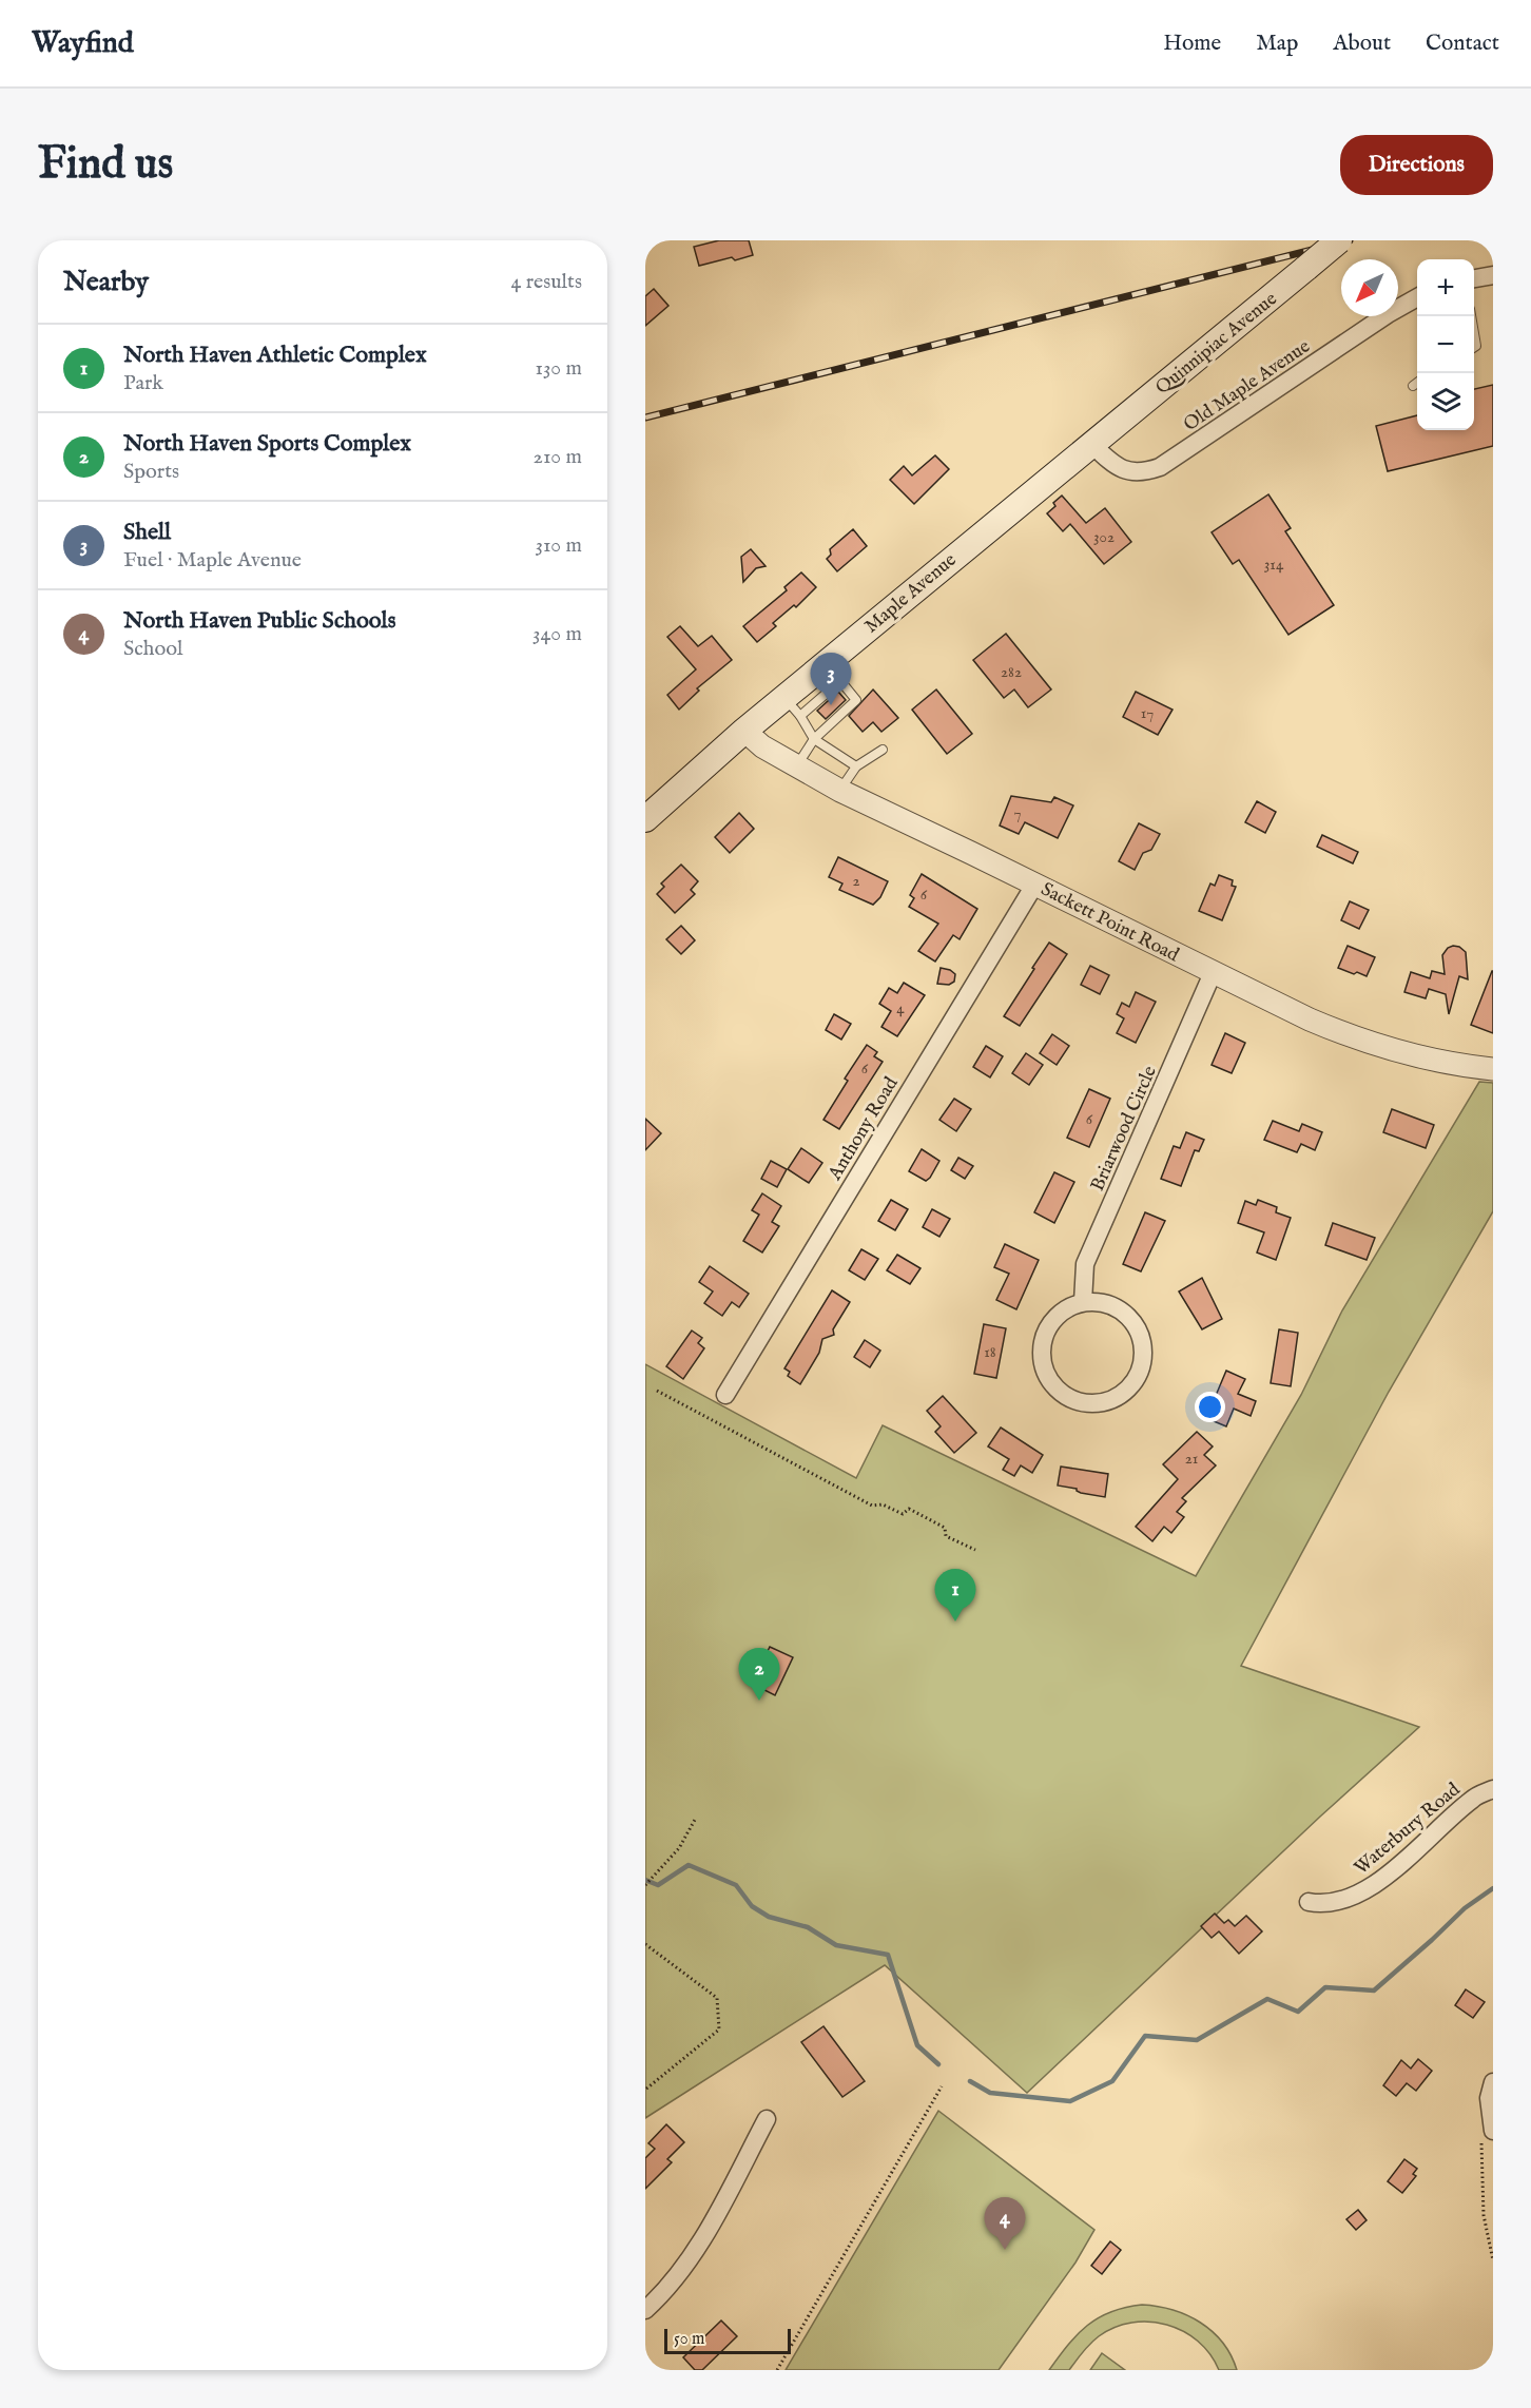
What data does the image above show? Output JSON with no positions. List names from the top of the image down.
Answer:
{
  "streets": {
    "main road": ["Quinnipiac Avenue", "Maple Avenue"],
    "street": [
      "Old Maple Avenue",
      "Sackett Point Road",
      "Anthony Road",
      "Briarwood Circle",
      "Waterbury Road"
    ]
  },
  "crossings": [
    ["Quinnipiac Avenue", "Old Maple Avenue"],
    ["Quinnipiac Avenue", "Maple Avenue"],
    ["Old Maple Avenue", "Maple Avenue"],
    ["Maple Avenue", "Sackett Point Road"],
    ["Sackett Point Road", "Anthony Road"],
    ["Sackett Point Road", "Briarwood Circle"]
  ],
  "house_numbers": [
    "302",
    "314",
    "282",
    "17",
    "7",
    "2",
    "6",
    "4",
    "6",
    "6",
    "18",
    "21"
  ],
  "scale_bar": "50 m",
  "north": "bottom left",
  "page": {
    "header": "Wayfind",
    "nav": [
      "Home",
      "Map",
      "About",
      "Contact"
    ],
    "buttons": "Directions",
    "title": "Find us",
    "heading": ["Nearby", "4 results"],
    "map_buttons": ["+", "−"],
    "list": [
      {
        "mark": "1",
        "name": "North Haven Athletic Complex",
        "note": "Park",
        "value": "130 m"
      },
      {
        "mark": "2",
        "name": "North Haven Sports Complex",
        "note": "Sports",
        "value": "210 m"
      },
      {
        "mark": "3",
        "name": "Shell",
        "note": "Fuel · Maple Avenue",
        "value": "310 m"
      },
      {
        "mark": "4",
        "name": "North Haven Public Schools",
        "note": "School",
        "value": "340 m"
      }
    ],
    "pins": [
      "3",
      "1",
      "2",
      "4"
    ],
    "scale": "50 m"
  }
}
